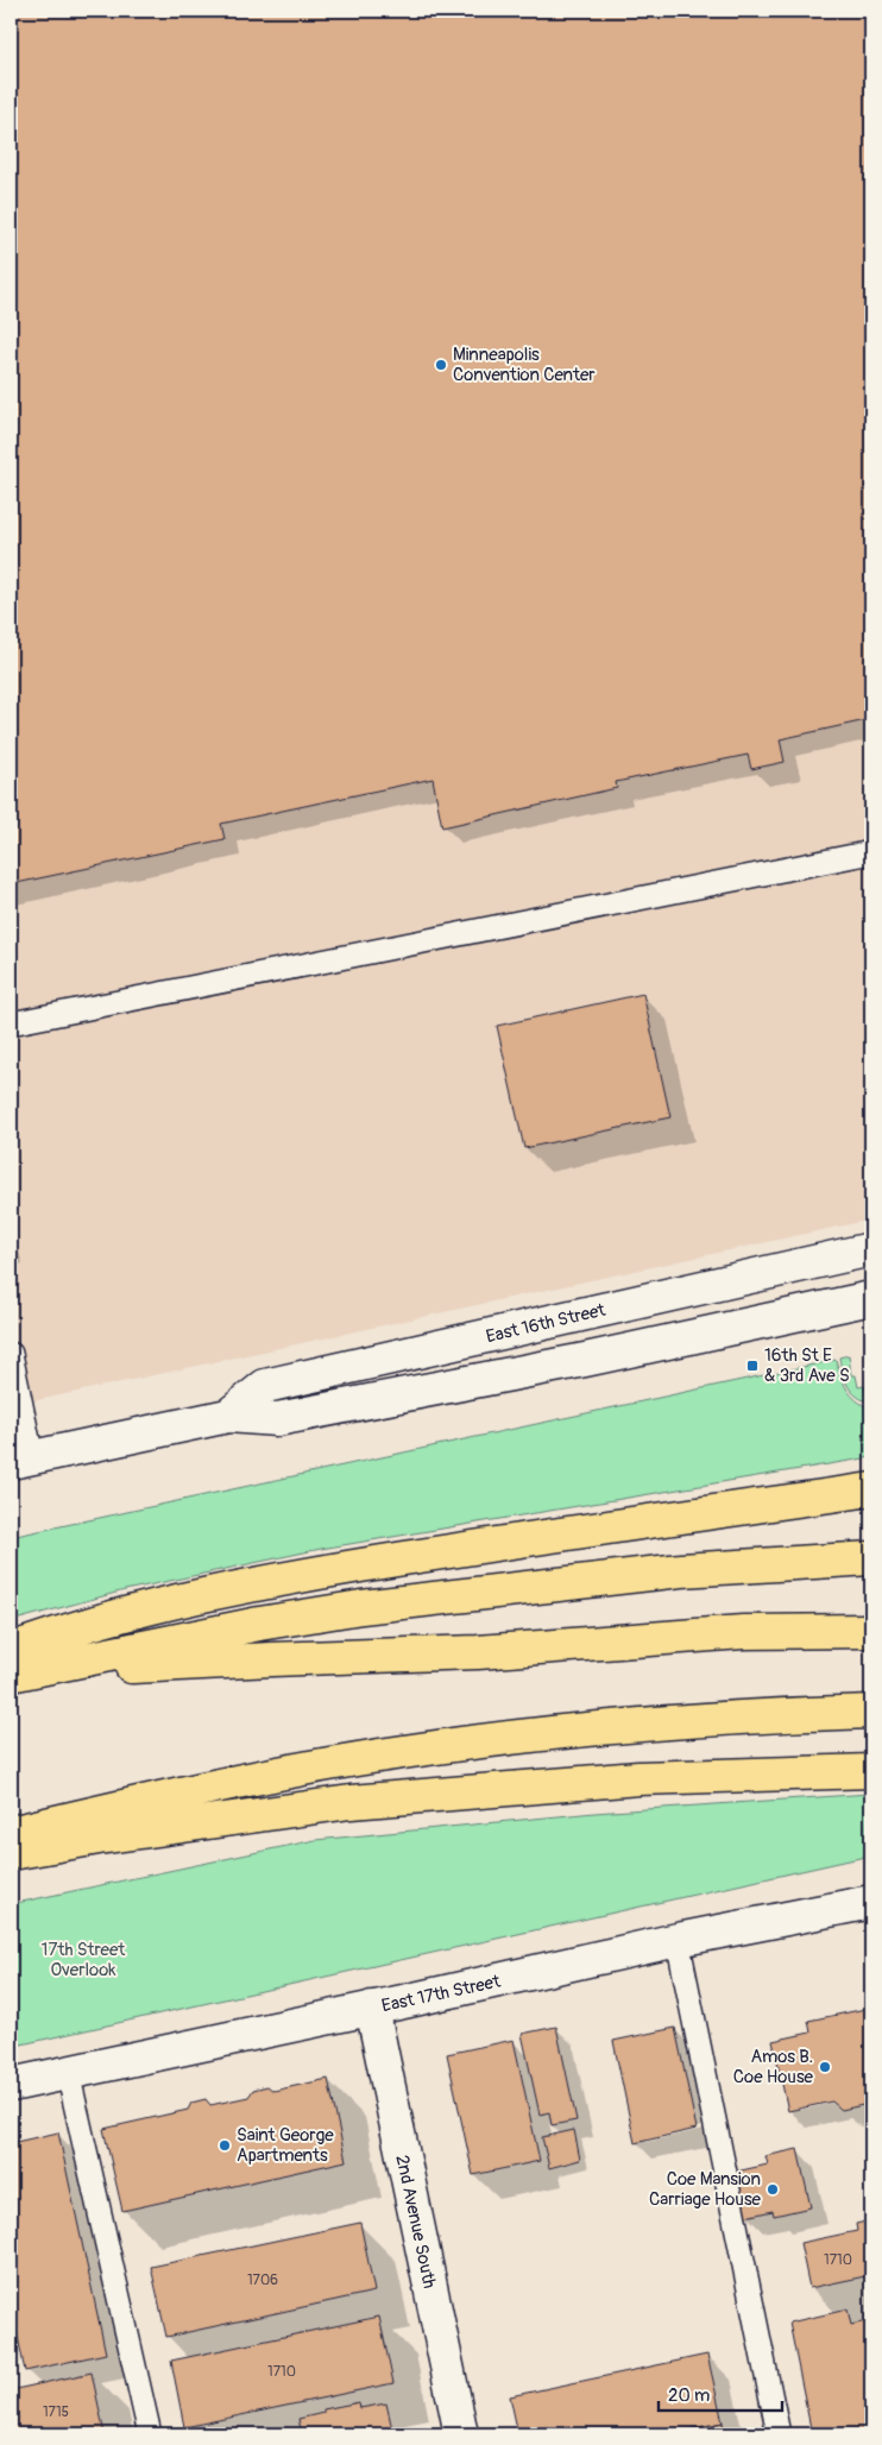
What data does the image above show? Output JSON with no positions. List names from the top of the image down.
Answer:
{
  "streets": {
    "street": ["East 16th Street", "East 17th Street", "2nd Avenue South"]
  },
  "crossings": [
    ["East 17th Street", "2nd Avenue South"]
  ],
  "parks": ["17th Street Overlook"],
  "places": {
    "other": [
      "Minneapolis Convention Center",
      "Amos B. Coe House",
      "Saint George Apartments",
      "Coe Mansion Carriage House"
    ],
    "transit": ["16th St E & 3rd Ave S"]
  },
  "house_numbers": [
    "1710",
    "1706",
    "1710",
    "1715"
  ],
  "scale_bar": "20 m"
}
